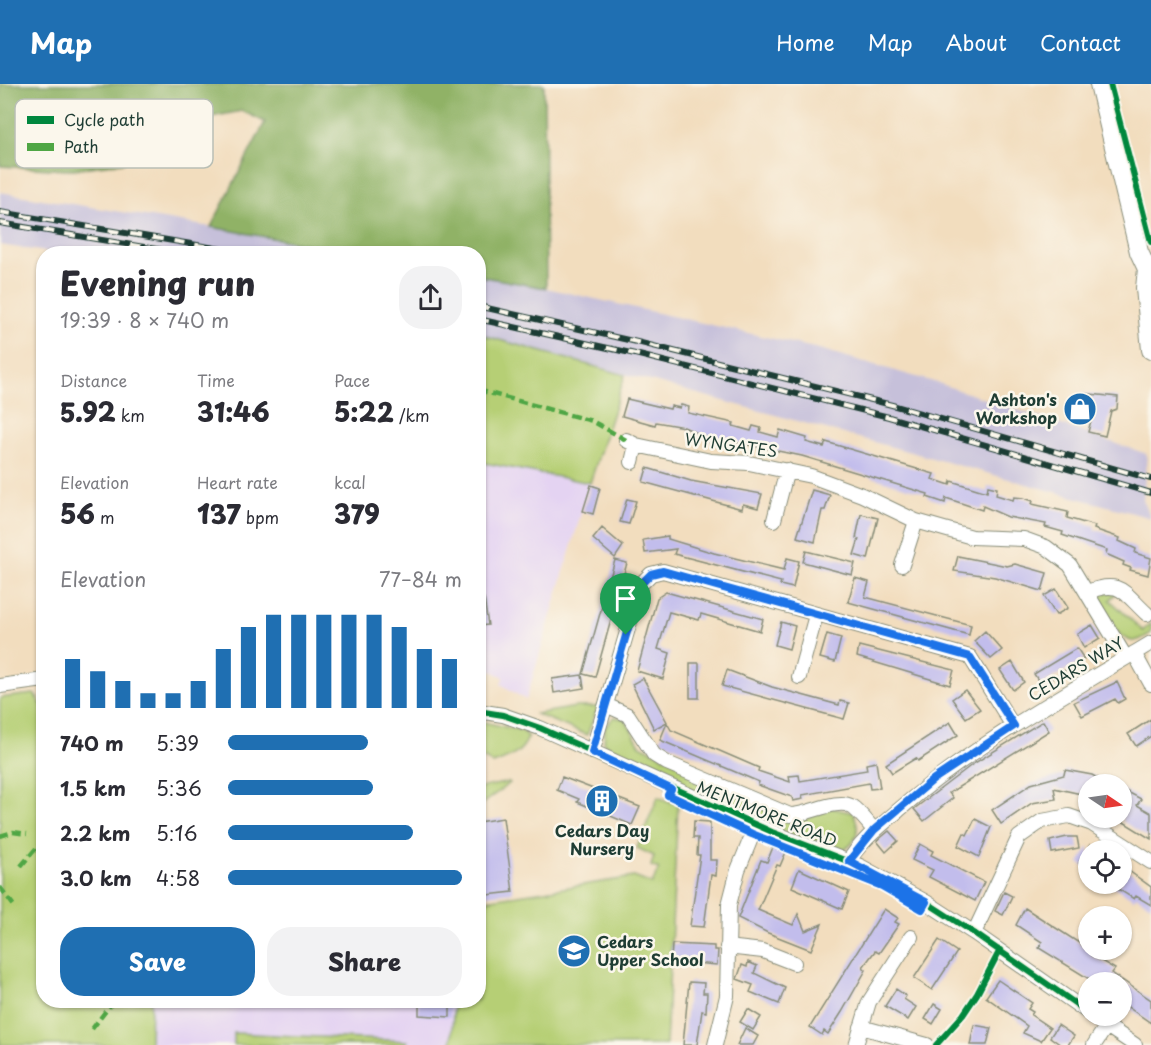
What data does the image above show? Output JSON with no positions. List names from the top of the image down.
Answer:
{
  "streets": {
    "street": ["WYNGATES", "CEDARS WAY", "MENTMORE ROAD"]
  },
  "crossings": [
    ["WYNGATES", "CEDARS WAY"],
    ["CEDARS WAY", "MENTMORE ROAD"]
  ],
  "places": {
    "shop": ["Ashton's Workshop"],
    "building": ["Cedars Day Nursery"],
    "school or university": ["Cedars Upper School"]
  },
  "legend": ["Cycle path", "Path"],
  "north": "right",
  "page": {
    "header": "Map",
    "nav": [
      "Home",
      "Map",
      "About",
      "Contact"
    ],
    "heading": ["Evening run", "19:39 · 8 × 740 m"],
    "stats": [
      ["Distance", "5.92 km"],
      ["Time", "31:46"],
      ["Pace", "5:22 /km"],
      ["Elevation", "56 m"],
      ["Heart rate", "137 bpm"],
      ["kcal", "379"]
    ],
    "chart": ["Elevation", "77–84 m"],
    "list": [
      {
        "name": "740 m",
        "note": "5:39"
      },
      {
        "name": "1.5 km",
        "note": "5:36"
      },
      {
        "name": "2.2 km",
        "note": "5:16"
      },
      {
        "name": "3.0 km",
        "note": "4:58"
      }
    ],
    "map_buttons": ["+", "−"],
    "buttons": ["Save", "Share"]
  }
}
